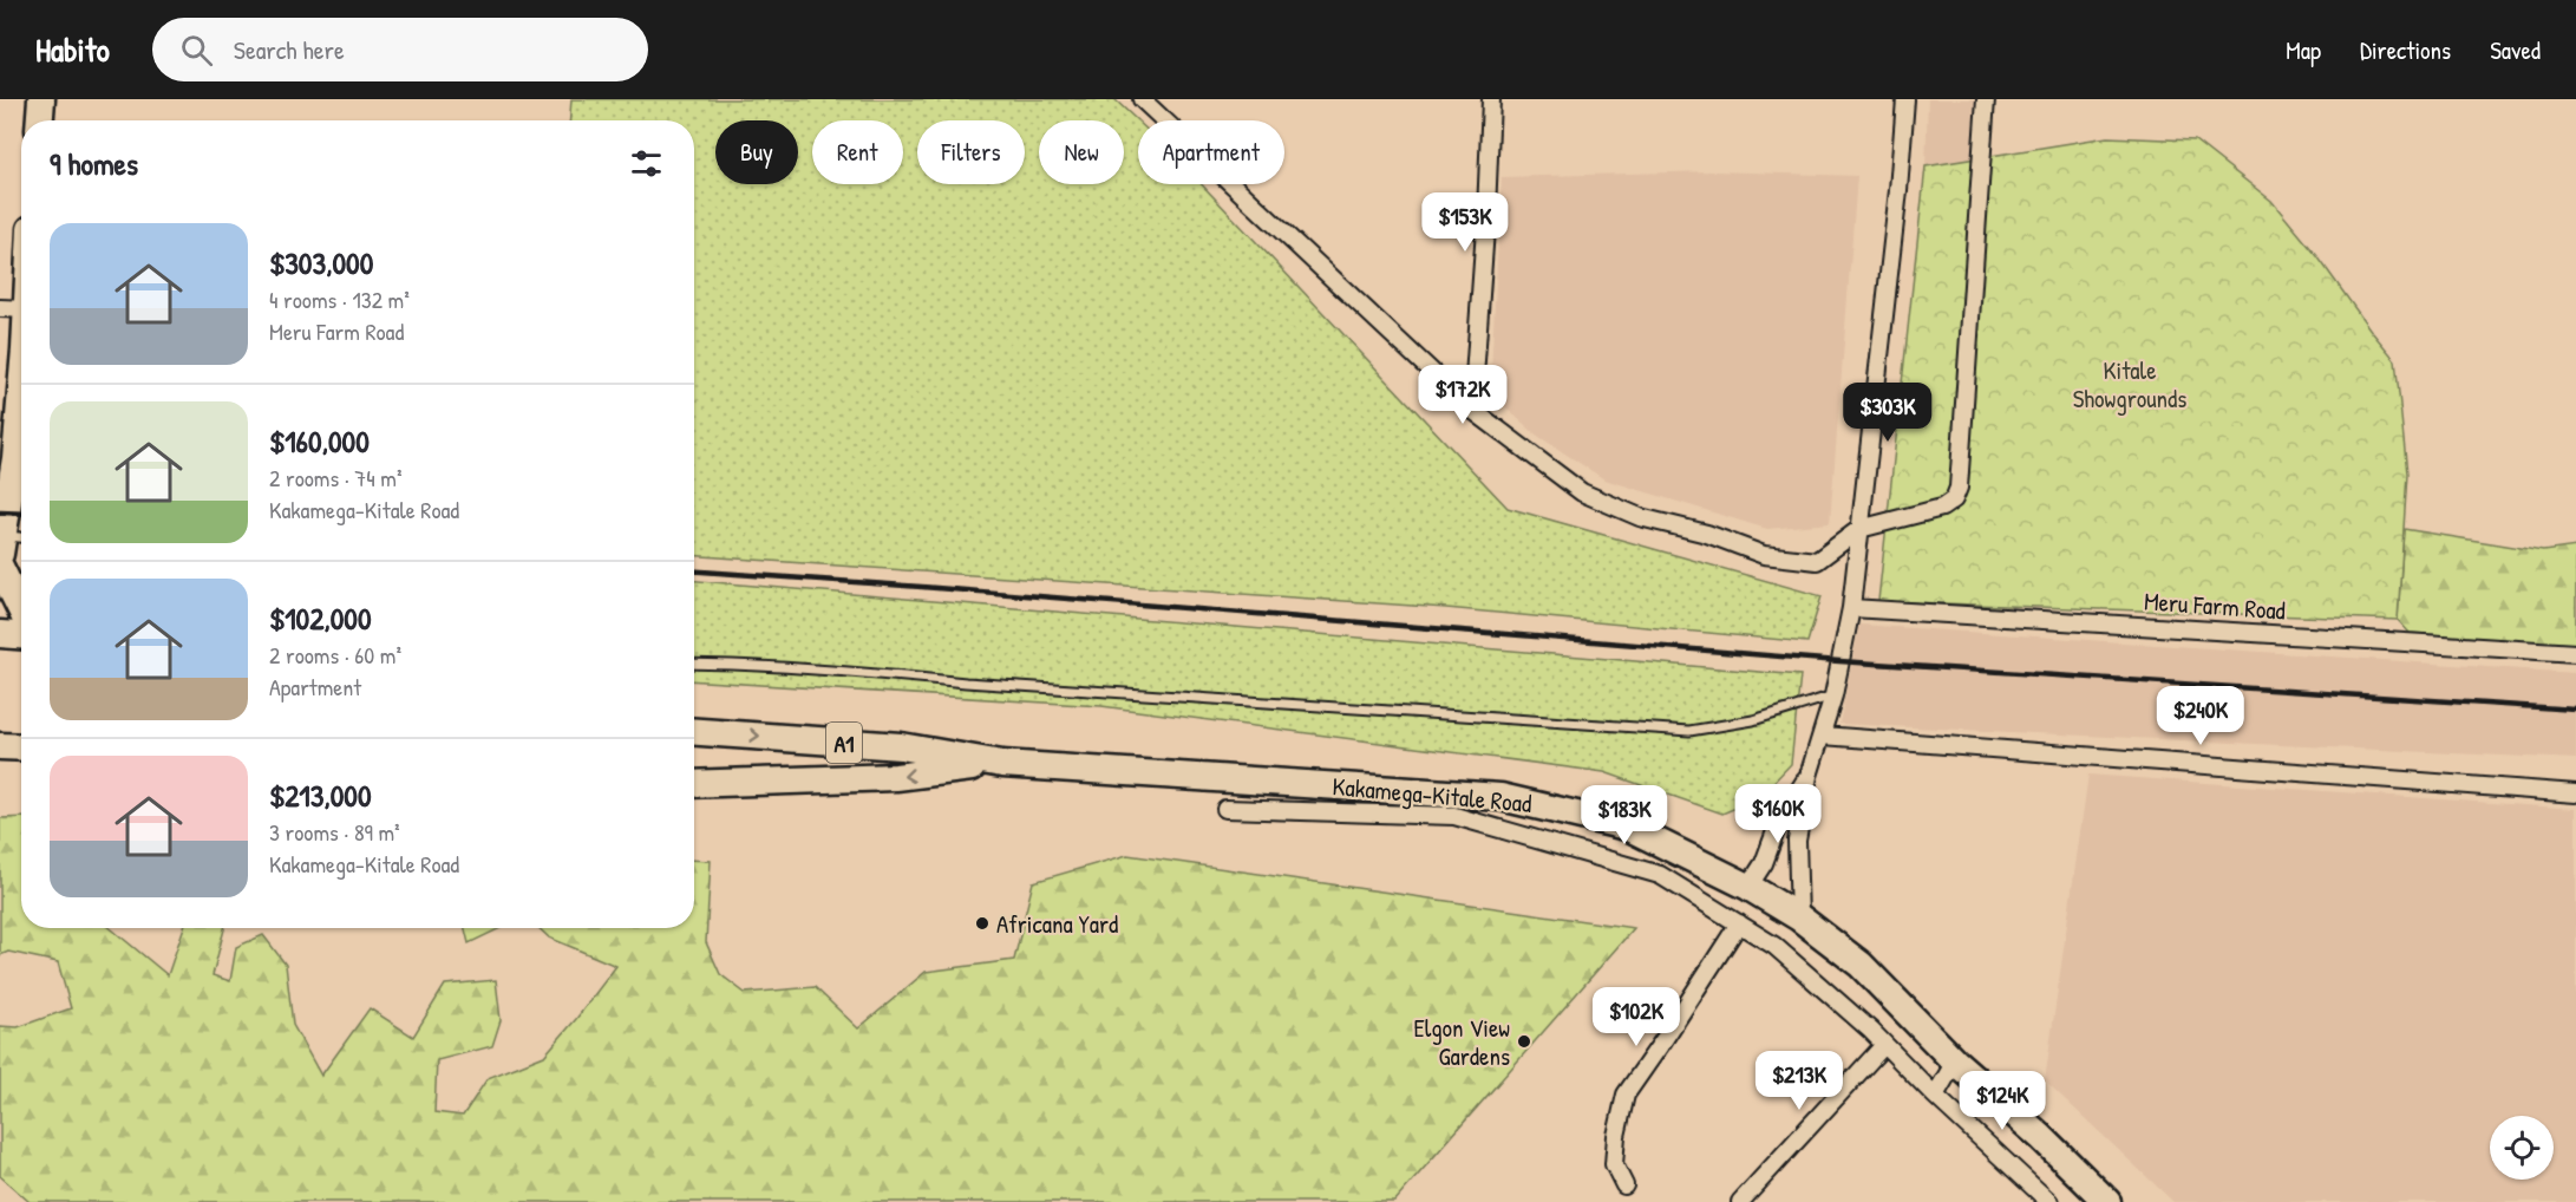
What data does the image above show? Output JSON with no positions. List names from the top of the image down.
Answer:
{
  "streets": {
    "highway": ["A1", "Kakamega-Kitale Road"],
    "street": ["Meru Farm Road"]
  },
  "parks": ["Kitale Showgrounds"],
  "places": ["Africana Yard", "Elgon View Gardens"],
  "page": {
    "header": "Habito",
    "search": "Search here",
    "nav": ["Map", "Directions", "Saved"],
    "chip": [
      "Buy",
      "Rent",
      "Filters",
      "New",
      "Apartment"
    ],
    "heading": "9 homes",
    "price": [
      "$153K",
      "$172K",
      "$303K",
      "$240K",
      "$160K",
      "$183K",
      "$102K",
      "$213K",
      "$124K"
    ],
    "list": [
      {
        "name": "$303,000",
        "note": "4 rooms · 132 m² · Meru Farm Road"
      },
      {
        "name": "$160,000",
        "note": "2 rooms · 74 m² · Kakamega-Kitale Road"
      },
      {
        "name": "$102,000",
        "note": "2 rooms · 60 m² · Apartment"
      },
      {
        "name": "$213,000",
        "note": "3 rooms · 89 m² · Kakamega-Kitale Road"
      }
    ]
  }
}
